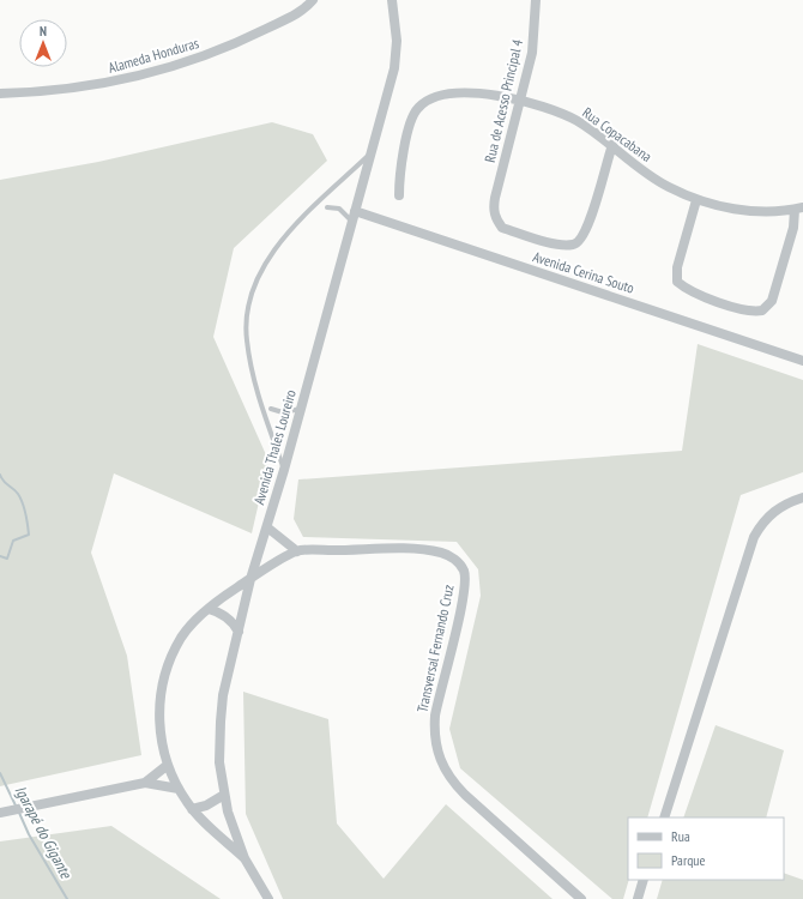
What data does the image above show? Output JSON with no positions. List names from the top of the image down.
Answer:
{
  "streets": {
    "street": [
      "Alameda Honduras",
      "Rua de Acesso Principal 4",
      "Rua Copacabana",
      "Avenida Cerina Souto",
      "Avenida Thales Loureiro",
      "Transversal Fernando Cruz"
    ]
  },
  "crossings": [
    ["Rua de Acesso Principal 4", "Rua Copacabana"],
    ["Avenida Cerina Souto", "Avenida Thales Loureiro"],
    ["Avenida Thales Loureiro", "Transversal Fernando Cruz"]
  ],
  "water": ["Igarapé do Gigante"],
  "legend": ["Rua", "Parque"],
  "north": "top"
}
